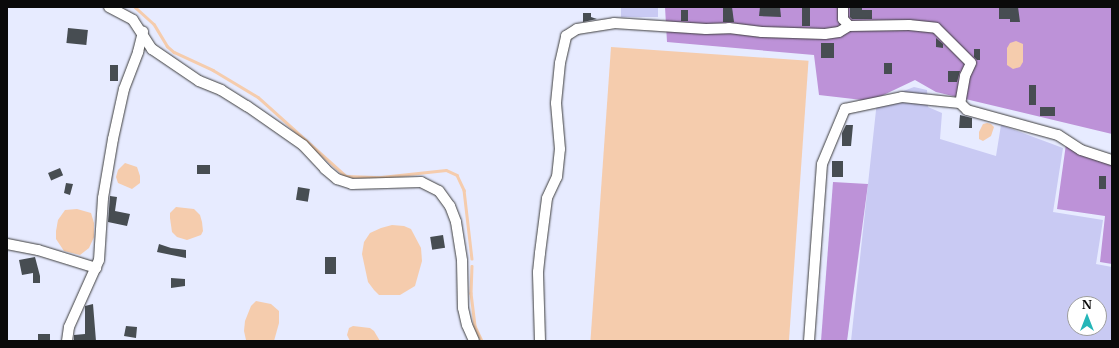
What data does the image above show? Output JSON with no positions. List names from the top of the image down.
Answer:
{
  "north": "top"
}
